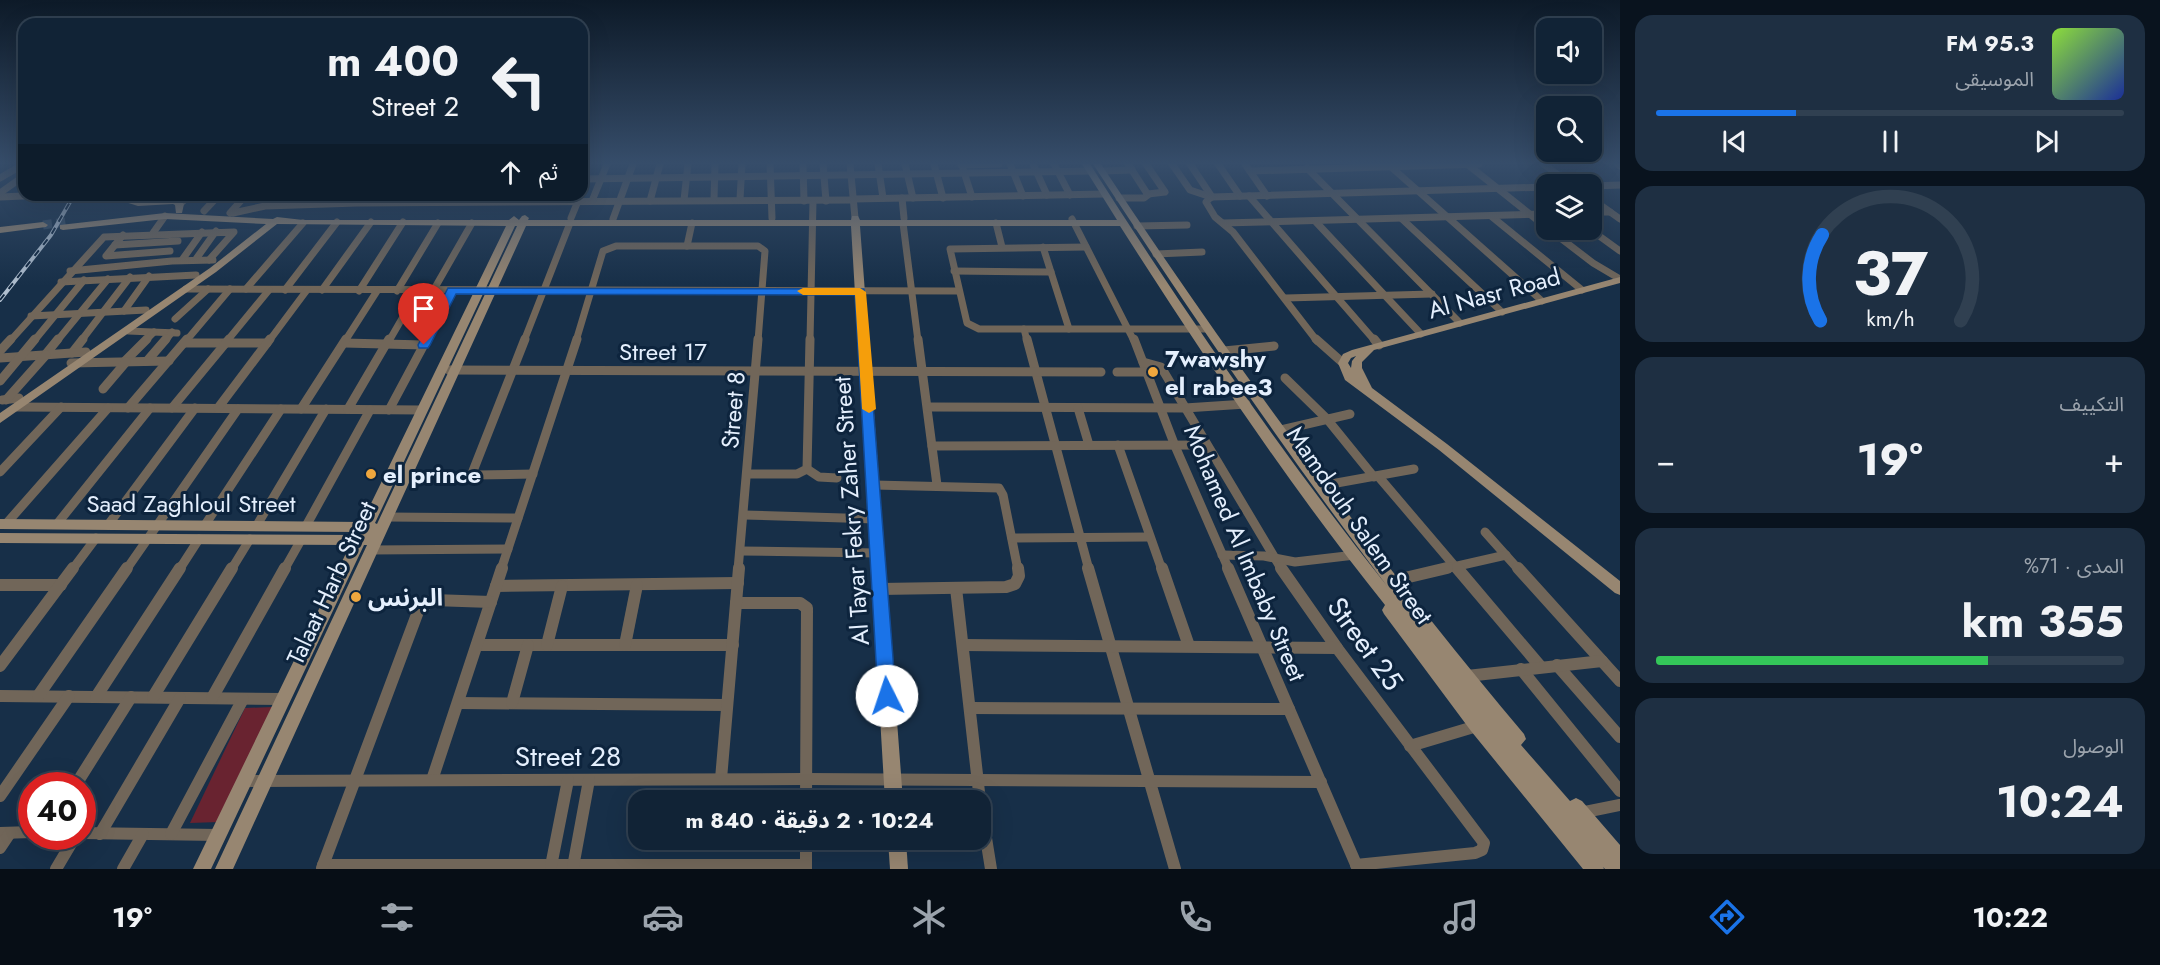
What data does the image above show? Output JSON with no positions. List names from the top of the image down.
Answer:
{
  "streets": {
    "main road": [
      "Al Nasr Road",
      "Saad Zaghloul Street",
      "Al Tayar Fekry Zaher Street",
      "Mamdouh Salem Street",
      "Talaat Harb Street"
    ],
    "street": [
      "Street 17",
      "Street 8",
      "Mohamed Al Imbaby Street",
      "Street 25",
      "Street 28"
    ]
  },
  "crossings": [
    ["Street 17", "Street 8"],
    ["Street 17", "Al Tayar Fekry Zaher Street"],
    ["Street 17", "Talaat Harb Street"],
    ["Street 8", "Street 28"],
    ["Saad Zaghloul Street", "Talaat Harb Street"],
    ["Al Tayar Fekry Zaher Street", "Street 28"],
    ["Mohamed Al Imbaby Street", "Street 25"],
    ["Mohamed Al Imbaby Street", "Street 28"],
    ["Talaat Harb Street", "Street 28"]
  ],
  "places": ["7wawshy el rabee3", "el prince", "البرنس"],
  "page": {
    "turn": ["400 m", "Street 2"],
    "song": ["95.3 FM", "الموسيقى"],
    "then": "ثم",
    "tile": [
      "التكييف",
      ["المدى · 71%", "355 km"],
      ["الوصول", "10:24"]
    ],
    "heat": ["−", "19°", "+"],
    "limit": "40",
    "trip": "10:24 · 2 دقيقة · 840 m",
    "tabs": ["10:22", "19°"],
    "gauge": ["37", "km/h"]
  }
}
